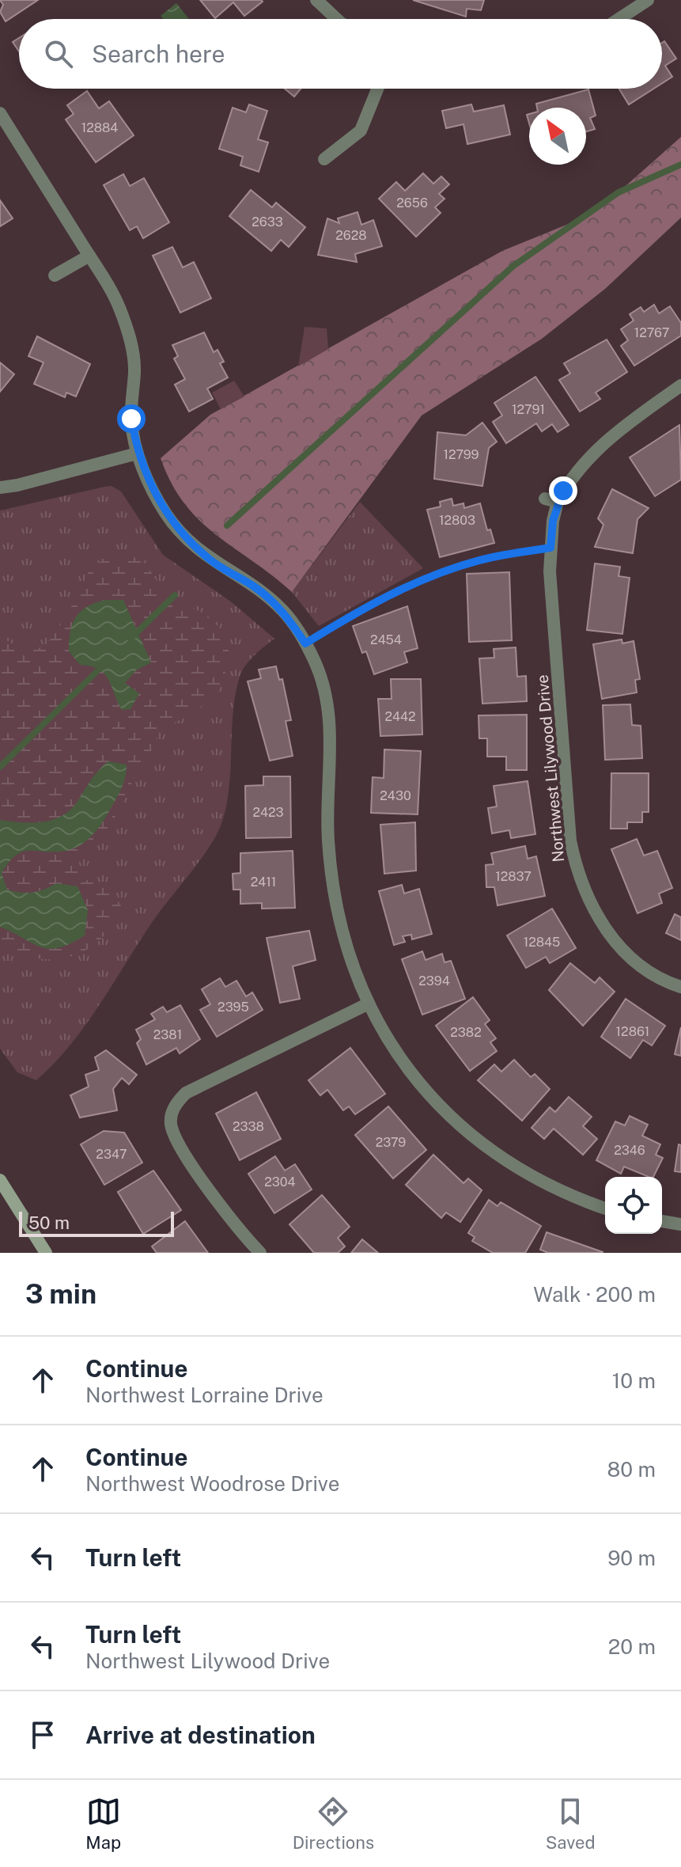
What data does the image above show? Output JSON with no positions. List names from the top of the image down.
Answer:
{
  "streets": {
    "street": ["Northwest Lilywood Drive"]
  },
  "house_numbers": [
    "12884",
    "2656",
    "2633",
    "2628",
    "12767",
    "12791",
    "12799",
    "12803",
    "2454",
    "2442",
    "2430",
    "2423",
    "12837",
    "2411",
    "12845",
    "2394",
    "2395",
    "12861",
    "2382",
    "2381",
    "2338",
    "2379",
    "2346",
    "2347",
    "2304"
  ],
  "scale_bar": "50 m",
  "north": "top left",
  "page": {
    "search": "Search here",
    "scale": "50 m",
    "heading": ["3 min", "Walk · 200 m"],
    "list": [
      ["Continue", "Northwest Lorraine Drive", "10 m"],
      ["Continue", "Northwest Woodrose Drive", "80 m"],
      ["Turn left", "90 m"],
      ["Turn left", "Northwest Lilywood Drive", "20 m"],
      "Arrive at destination"
    ],
    "nav": ["Map", "Directions", "Saved"]
  }
}
